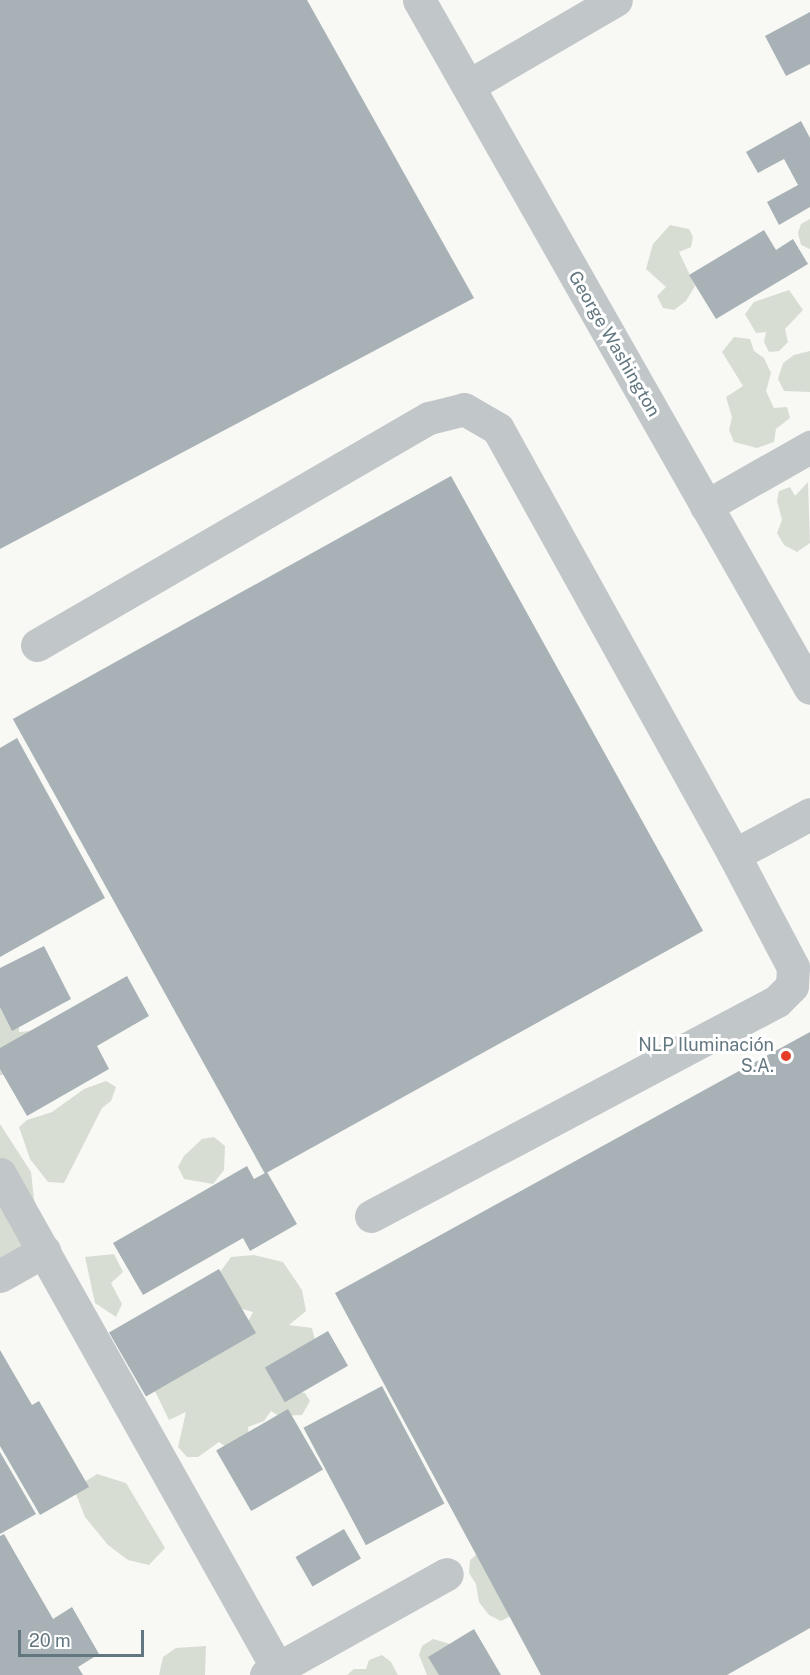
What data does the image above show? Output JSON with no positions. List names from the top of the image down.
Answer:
{
  "streets": {
    "street": ["George Washington"]
  },
  "places": ["NLP Iluminación S.A."],
  "scale_bar": "20 m"
}
